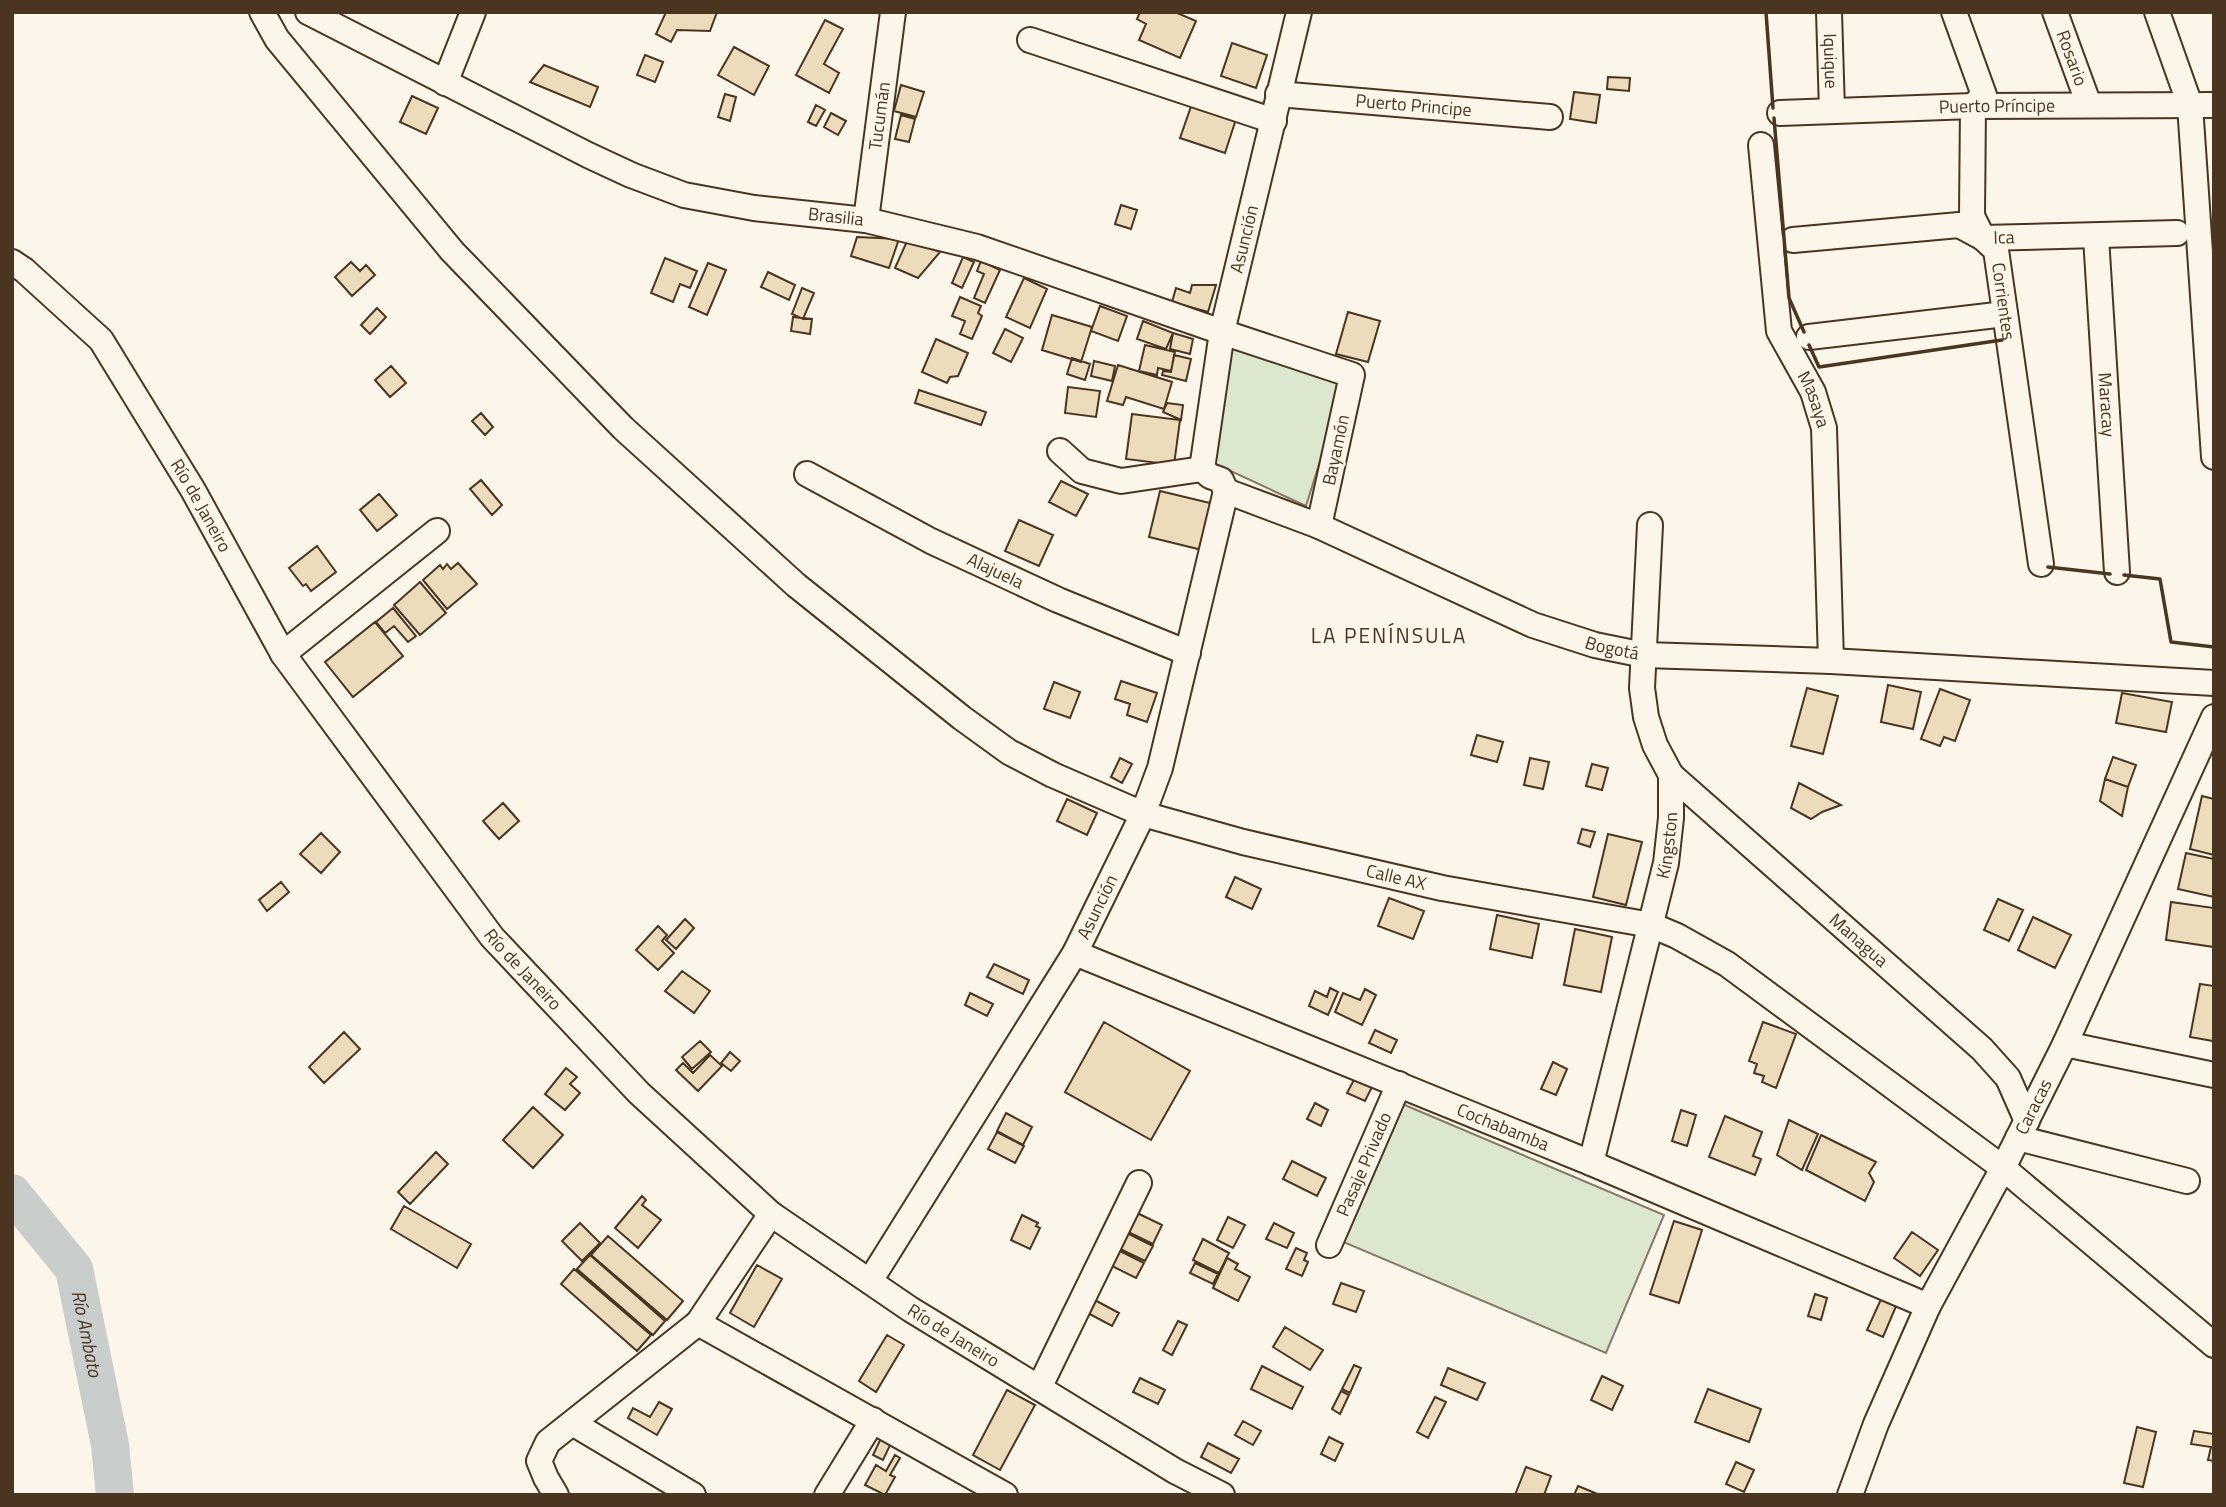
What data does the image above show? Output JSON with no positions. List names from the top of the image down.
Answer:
{
  "streets": {
    "street": [
      "Rosario",
      "Iquique",
      "Puerto Principe",
      "Puerto Príncipe",
      "Tucumán",
      "Brasilia",
      "Ica",
      "Asunción",
      "Corrientes",
      "Masaya",
      "Maracay",
      "Bayamón",
      "Río de Janeiro",
      "Alajuela",
      "Bogotá",
      "Kingston",
      "Calle AX",
      "Managua",
      "Caracas",
      "Cochabamba",
      "Pasaje Privado"
    ]
  },
  "crossings": [
    ["Rosario", "Puerto Príncipe"],
    ["Iquique", "Puerto Príncipe"],
    ["Puerto Principe", "Asunción"],
    ["Puerto Príncipe", "Corrientes"],
    ["Tucumán", "Brasilia"],
    ["Brasilia", "Asunción"],
    ["Brasilia", "Bayamón"],
    ["Ica", "Corrientes"],
    ["Ica", "Maracay"],
    ["Asunción", "Río de Janeiro"],
    ["Asunción", "Alajuela"],
    ["Asunción", "Bogotá"],
    ["Asunción", "Calle AX"],
    ["Asunción", "Cochabamba"],
    ["Masaya", "Bogotá"],
    ["Bayamón", "Bogotá"],
    ["Bogotá", "Kingston"],
    ["Kingston", "Calle AX"],
    ["Kingston", "Managua"],
    ["Kingston", "Cochabamba"],
    ["Calle AX", "Caracas"],
    ["Managua", "Caracas"],
    ["Caracas", "Cochabamba"],
    ["Cochabamba", "Pasaje Privado"]
  ],
  "districts": ["LA PENÍNSULA"],
  "water": ["Río Ambato"]
}
